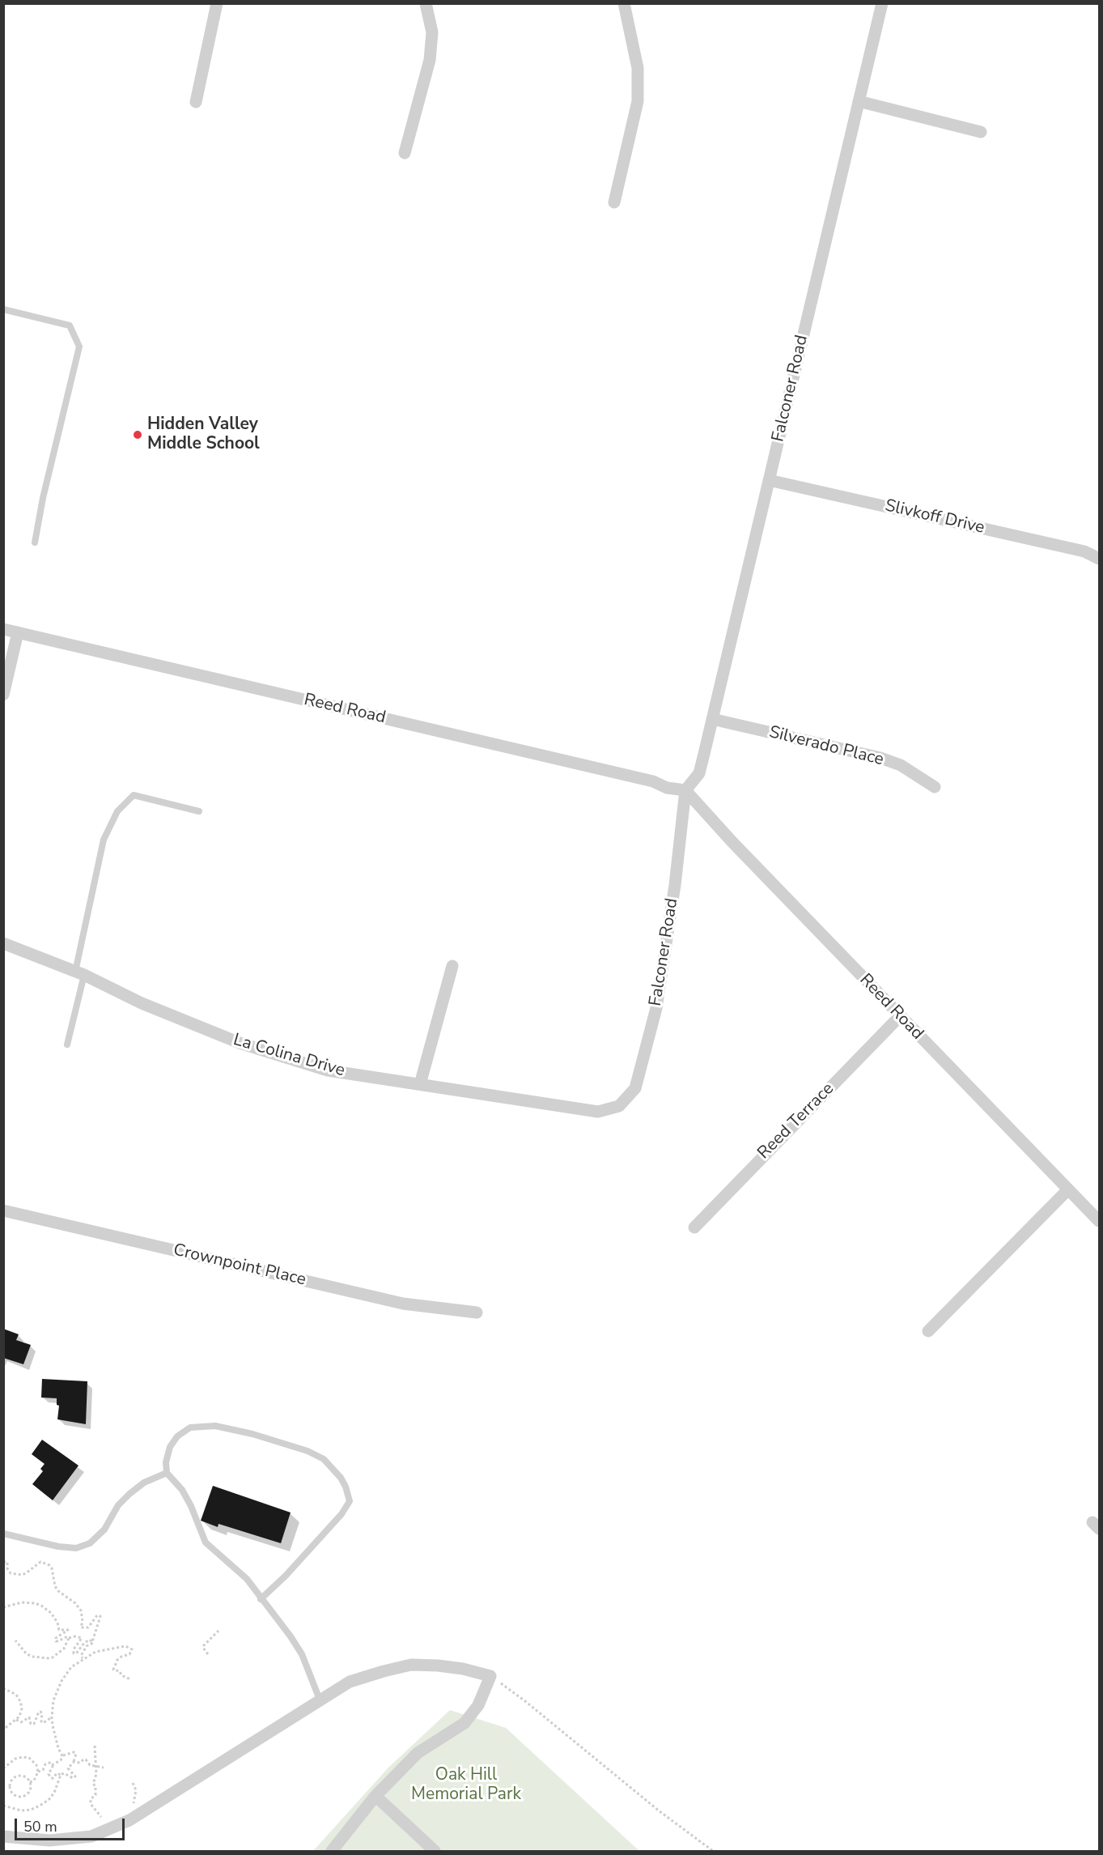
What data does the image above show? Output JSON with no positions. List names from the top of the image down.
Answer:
{
  "streets": {
    "street": [
      "Falconer Road",
      "Slivkoff Drive",
      "Reed Road",
      "Silverado Place",
      "La Colina Drive",
      "Reed Terrace",
      "Crownpoint Place"
    ]
  },
  "crossings": [
    ["Falconer Road", "Slivkoff Drive"],
    ["Falconer Road", "Reed Road"],
    ["Falconer Road", "Silverado Place"],
    ["Falconer Road", "La Colina Drive"],
    ["Reed Road", "Reed Terrace"]
  ],
  "parks": ["Oak Hill Memorial Park"],
  "places": ["Hidden Valley Middle School"],
  "scale_bar": "50 m"
}
